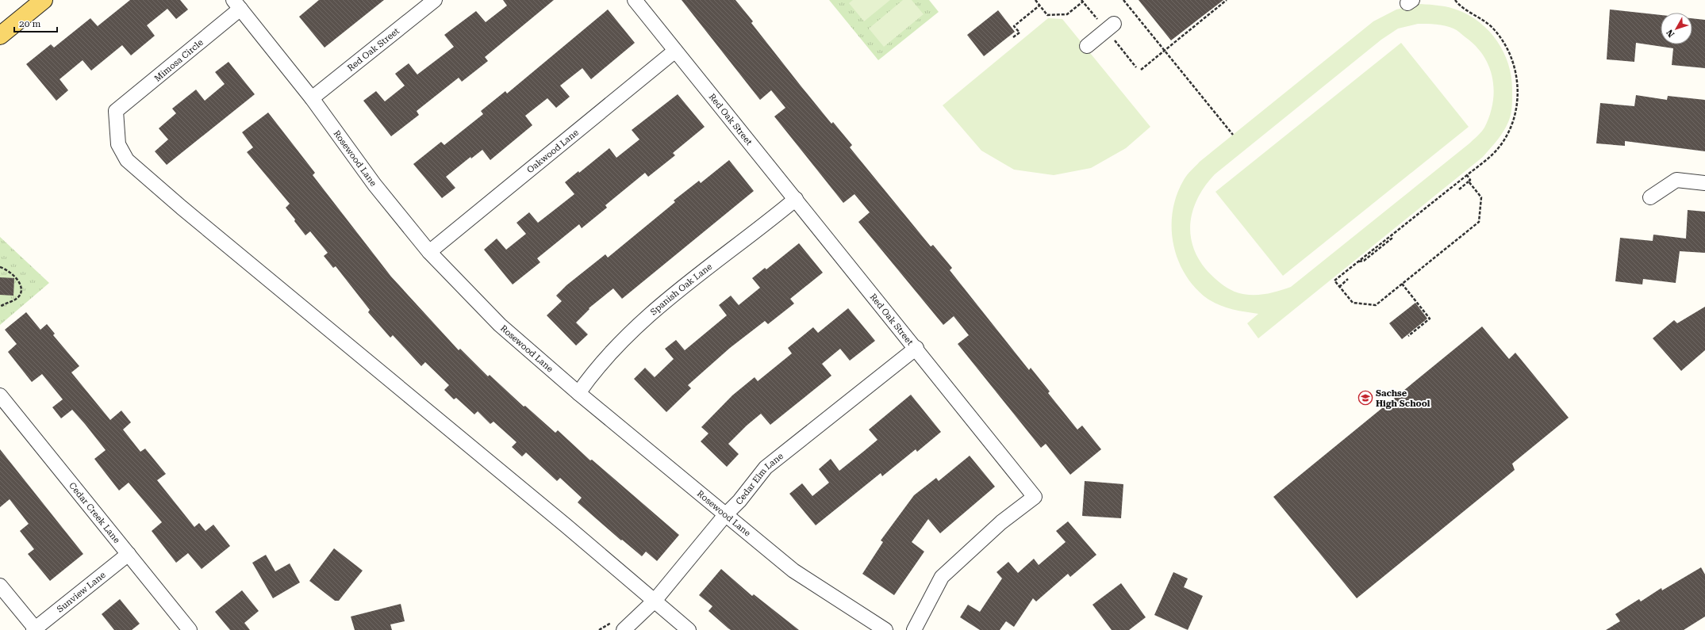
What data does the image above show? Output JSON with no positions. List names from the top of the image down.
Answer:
{
  "streets": {
    "street": [
      "Red Oak Street",
      "Mimosa Circle",
      "Oakwood Lane",
      "Rosewood Lane",
      "Spanish Oak Lane",
      "Cedar Elm Lane",
      "Cedar Creek Lane",
      "Sunview Lane"
    ]
  },
  "crossings": [
    ["Red Oak Street", "Oakwood Lane"],
    ["Red Oak Street", "Rosewood Lane"],
    ["Red Oak Street", "Spanish Oak Lane"],
    ["Red Oak Street", "Cedar Elm Lane"],
    ["Mimosa Circle", "Rosewood Lane"],
    ["Mimosa Circle", "Cedar Elm Lane"],
    ["Oakwood Lane", "Rosewood Lane"],
    ["Rosewood Lane", "Spanish Oak Lane"],
    ["Rosewood Lane", "Cedar Elm Lane"],
    ["Cedar Creek Lane", "Sunview Lane"]
  ],
  "places": {
    "school or university": ["Sachse High School"]
  },
  "scale_bar": "20 m",
  "north": "bottom left"
}
